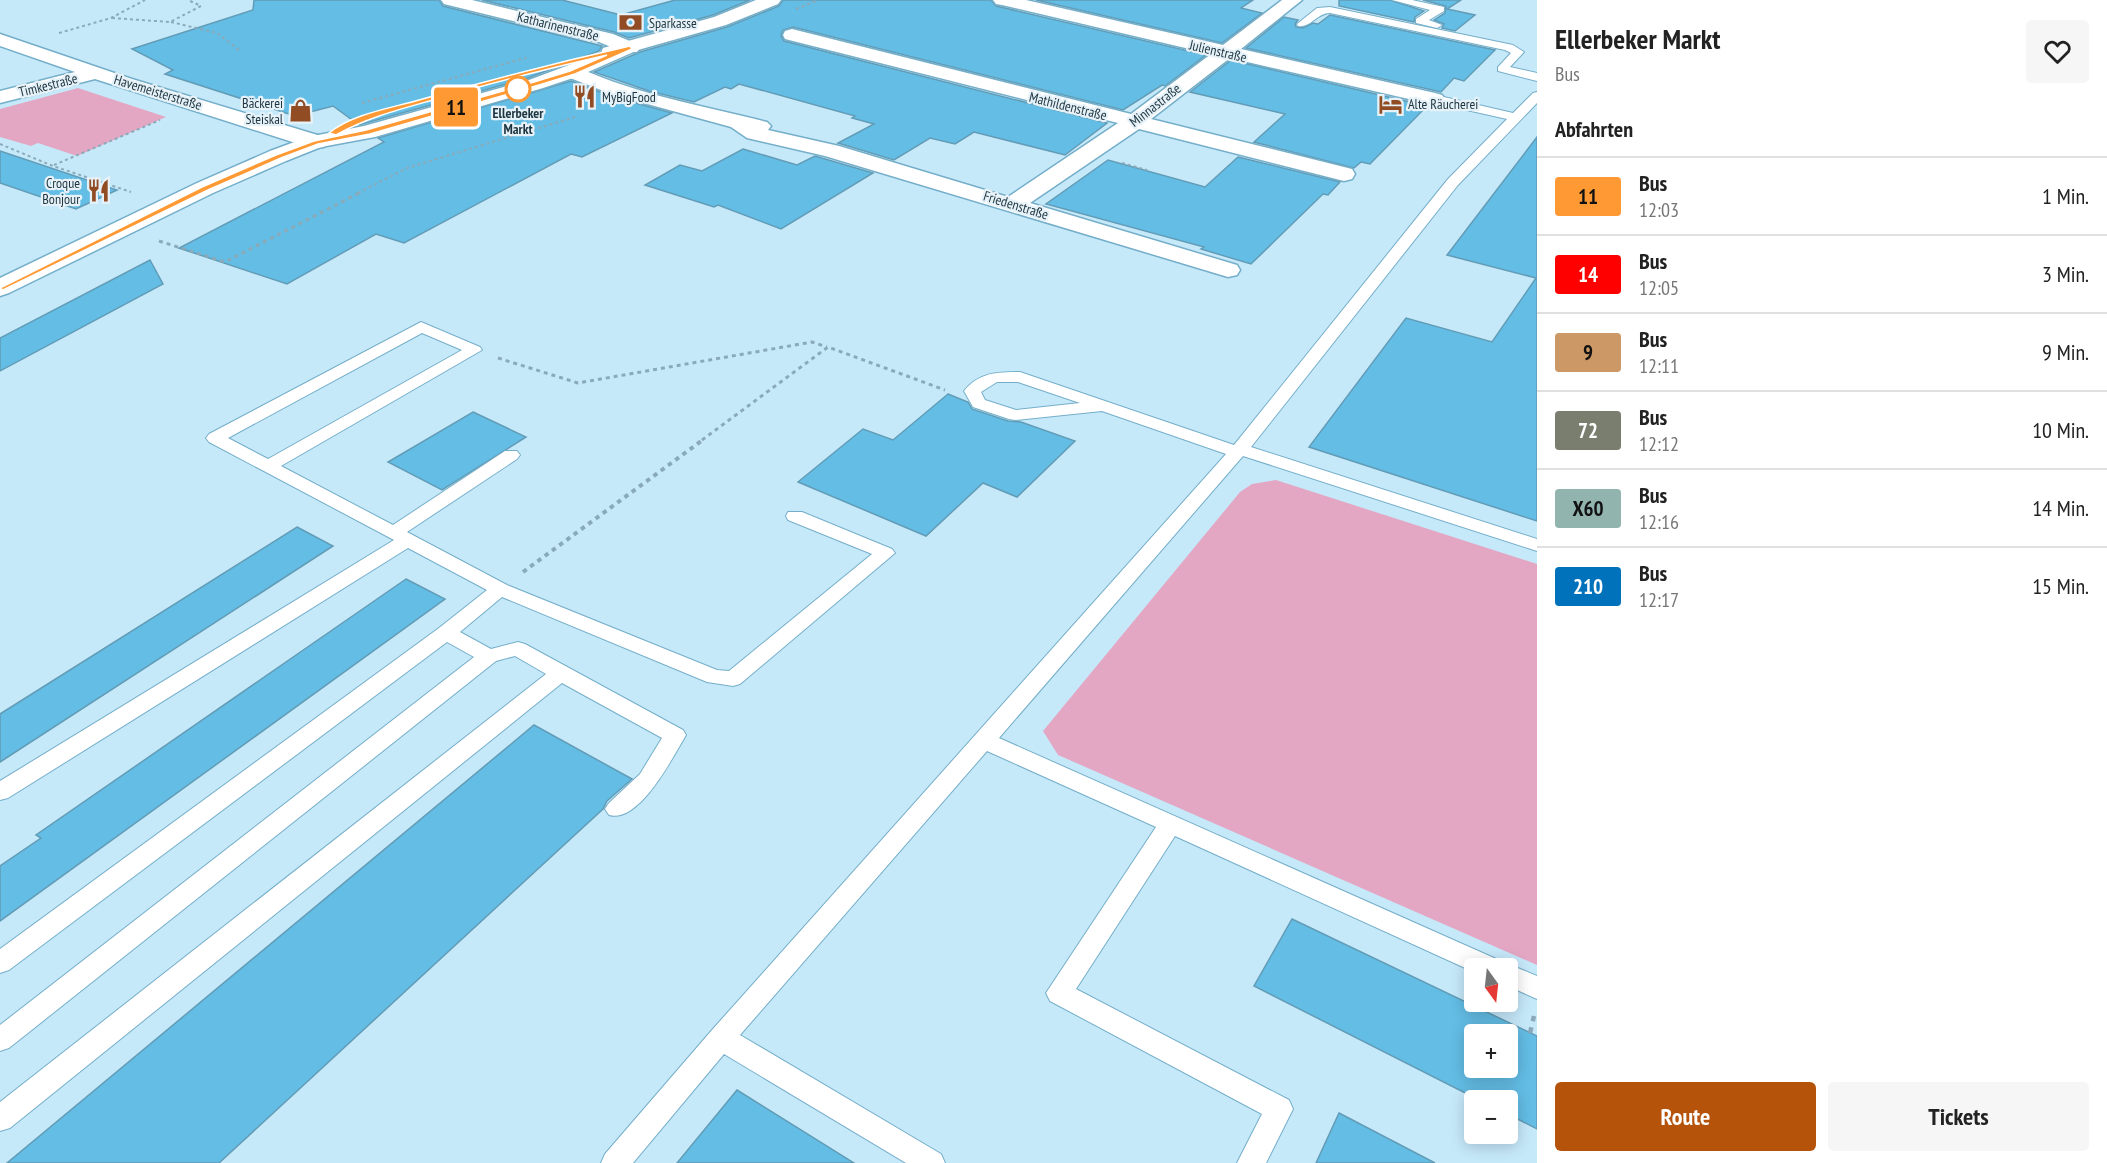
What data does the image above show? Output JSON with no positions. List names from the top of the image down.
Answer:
{
  "streets": {
    "street": [
      "Katharinenstraße",
      "Julienstraße",
      "Timkestraße",
      "Havemeisterstraße",
      "Minnastraße",
      "Mathildenstraße",
      "Friedenstraße"
    ]
  },
  "crossings": [
    ["Julienstraße", "Minnastraße"],
    ["Timkestraße", "Havemeisterstraße"],
    ["Minnastraße", "Mathildenstraße"],
    ["Minnastraße", "Friedenstraße"]
  ],
  "places": {
    "bank": ["Sparkasse"],
    "other": ["Ellerbeker Markt"],
    "restaurant": ["MyBigFood", "Croque Bonjour"],
    "hotel": ["Alte Räucherei"],
    "shop": ["Bäckerei Steiskal"]
  },
  "lines": ["bus line 11"],
  "north": "bottom",
  "page": {
    "on_map": "11",
    "heading": [
      ["Ellerbeker Markt", "Bus"],
      "Abfahrten"
    ],
    "list": [
      {
        "mark": "11",
        "name": "Bus",
        "note": "12:03",
        "value": "1 Min."
      },
      {
        "mark": "14",
        "name": "Bus",
        "note": "12:05",
        "value": "3 Min."
      },
      {
        "mark": "9",
        "name": "Bus",
        "note": "12:11",
        "value": "9 Min."
      },
      {
        "mark": "72",
        "name": "Bus",
        "note": "12:12",
        "value": "10 Min."
      },
      {
        "mark": "X60",
        "name": "Bus",
        "note": "12:16",
        "value": "14 Min."
      },
      {
        "mark": "210",
        "name": "Bus",
        "note": "12:17",
        "value": "15 Min."
      }
    ],
    "map_buttons": ["+", "−"],
    "buttons": ["Route", "Tickets"]
  }
}
